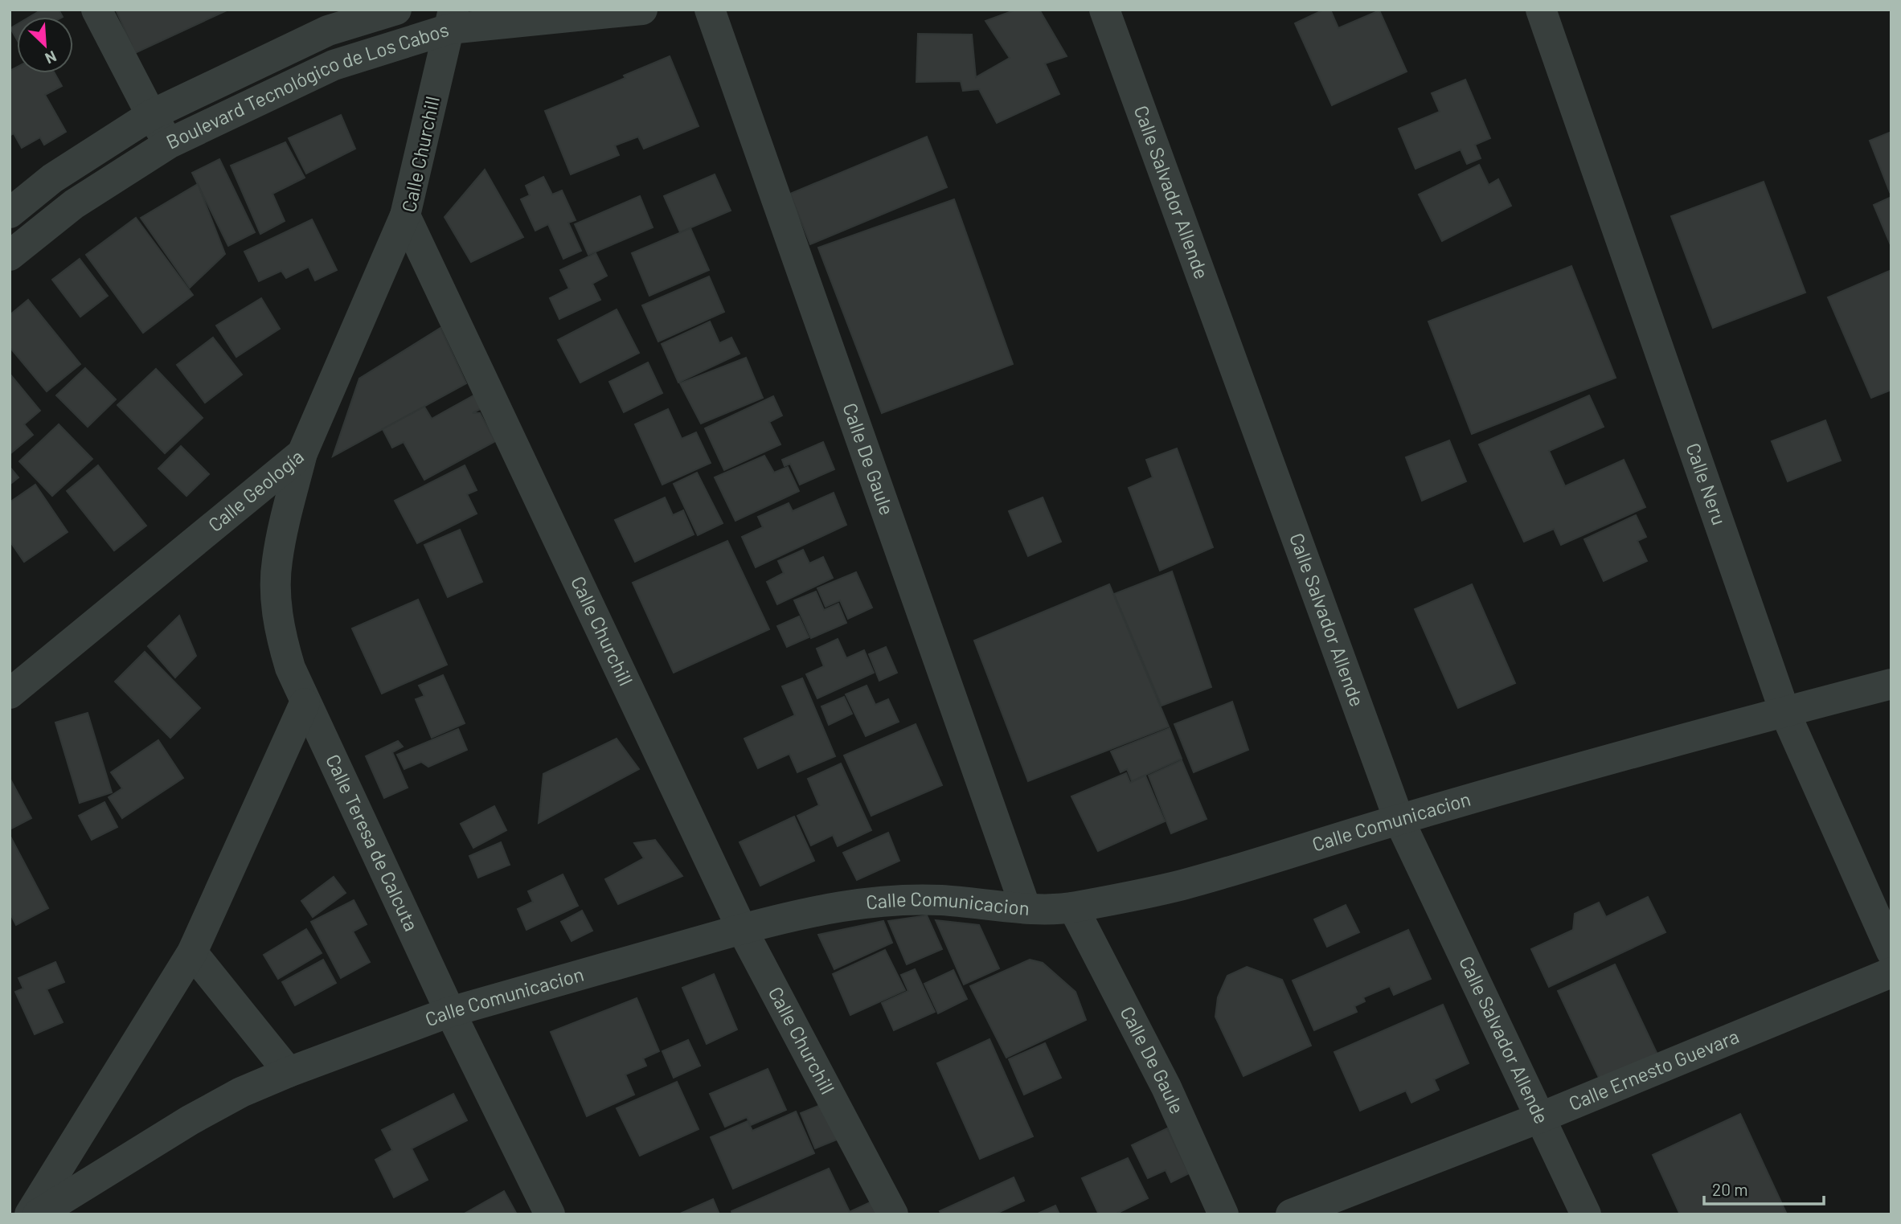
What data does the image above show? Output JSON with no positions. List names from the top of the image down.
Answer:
{
  "streets": {
    "street": [
      "Boulevard Tecnológico de Los Cabos",
      "Calle Churchill",
      "Calle Salvador Allende",
      "Calle De Gaule",
      "Calle Neru",
      "Calle Geología",
      "Calle Comunicacion",
      "Calle Teresa de Calcuta",
      "Calle Ernesto Guevara"
    ]
  },
  "crossings": [
    ["Boulevard Tecnológico de Los Cabos", "Calle Churchill"],
    ["Calle Churchill", "Calle Geología"],
    ["Calle Churchill", "Calle Comunicacion"],
    ["Calle Salvador Allende", "Calle Comunicacion"],
    ["Calle Salvador Allende", "Calle Ernesto Guevara"],
    ["Calle De Gaule", "Calle Comunicacion"],
    ["Calle Neru", "Calle Comunicacion"],
    ["Calle Geología", "Calle Teresa de Calcuta"],
    ["Calle Comunicacion", "Calle Teresa de Calcuta"]
  ],
  "scale_bar": "20 m",
  "north": "bottom right"
}
